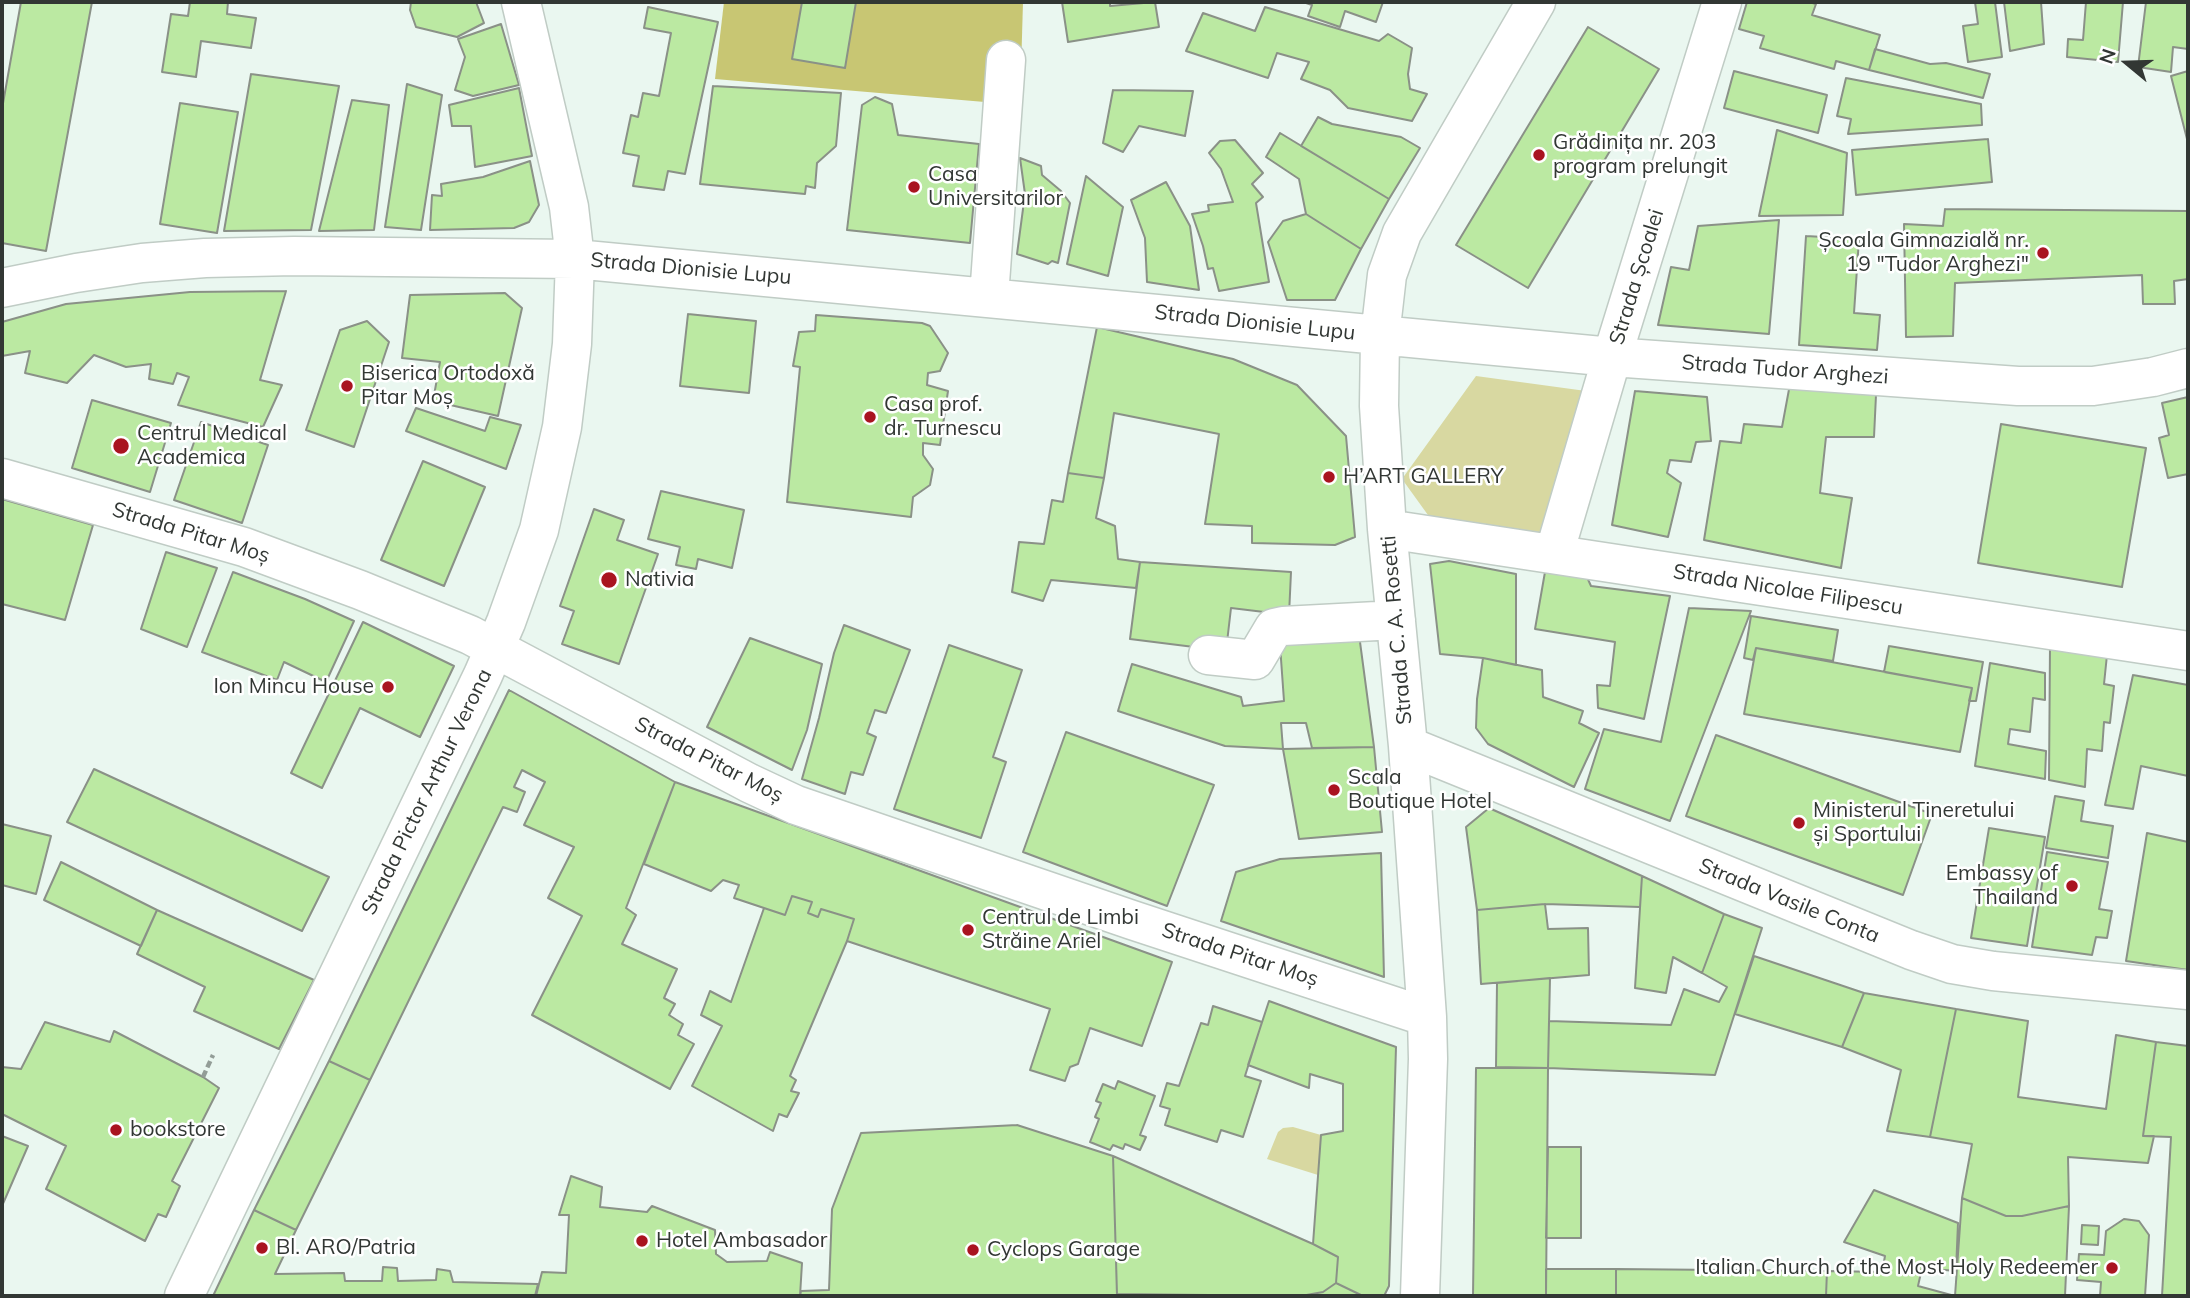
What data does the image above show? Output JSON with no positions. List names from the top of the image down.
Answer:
{
  "streets": {
    "street": [
      "Strada Dionisie Lupu",
      "Strada Școalei",
      "Strada Tudor Arghezi",
      "Strada Pitar Moș",
      "Strada Nicolae Filipescu",
      "Strada C. A. Rosetti",
      "Strada Pictor Arthur Verona",
      "Strada Vasile Conta"
    ]
  },
  "crossings": [
    ["Strada Dionisie Lupu", "Strada Tudor Arghezi"],
    ["Strada Dionisie Lupu", "Strada C. A. Rosetti"],
    ["Strada Dionisie Lupu", "Strada Pictor Arthur Verona"],
    ["Strada Școalei", "Strada Tudor Arghezi"],
    ["Strada Școalei", "Strada Nicolae Filipescu"],
    ["Strada Tudor Arghezi", "Strada C. A. Rosetti"],
    ["Strada Pitar Moș", "Strada C. A. Rosetti"],
    ["Strada Pitar Moș", "Strada Pictor Arthur Verona"],
    ["Strada Nicolae Filipescu", "Strada C. A. Rosetti"],
    ["Strada C. A. Rosetti", "Strada Vasile Conta"]
  ],
  "places": [
    "Grădinița nr. 203 program prelungit",
    "Casa Universitarilor",
    "Școala Gimnazială nr. 19 \"Tudor Arghezi\"",
    "Biserica Ortodoxă Pitar Moș",
    "Casa prof. dr. Turnescu",
    "Centrul Medical Academica",
    "H’ART GALLERY",
    "Nativia",
    "Ion Mincu House",
    "Scala Boutique Hotel",
    "Ministerul Tineretului și Sportului",
    "Embassy of Thailand",
    "Centrul de Limbi Străine Ariel",
    "bookstore",
    "Hotel Ambasador",
    "Bl. ARO/Patria",
    "Cyclops Garage",
    "Italian Church of the Most Holy Redeemer"
  ],
  "north": "left"
}
